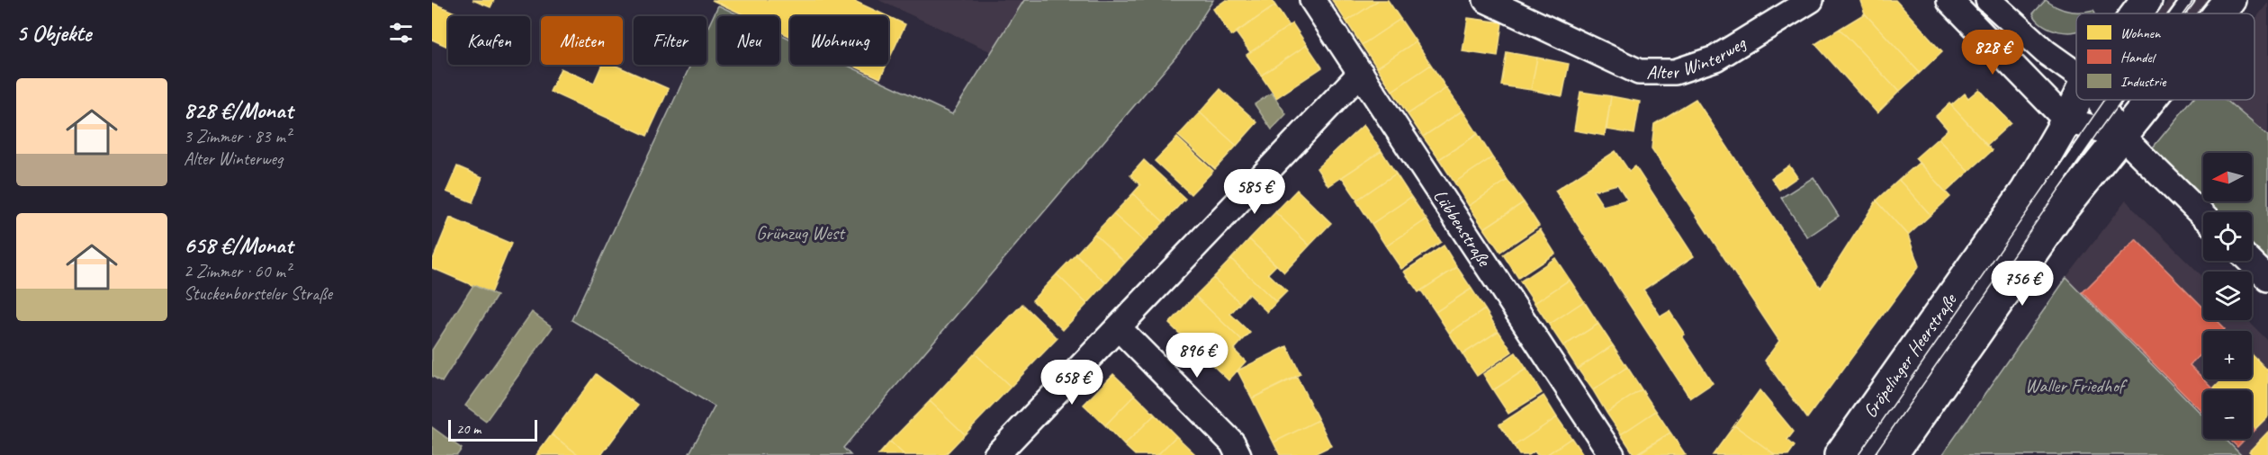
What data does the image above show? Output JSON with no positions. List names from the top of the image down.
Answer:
{
  "streets": {
    "main road": ["Gröpelinger Heerstraße"],
    "street": ["Alter Winterweg", "Lübbenstraße"]
  },
  "parks": ["Grünzug West", "Waller Friedhof"],
  "legend": ["Wohnen", "Handel", "Industrie"],
  "scale_bar": "20 m",
  "north": "left",
  "page": {
    "heading": "5 Objekte",
    "chip": [
      "Kaufen",
      "Mieten",
      "Filter",
      "Neu",
      "Wohnung"
    ],
    "price": [
      "828 €",
      "585 €",
      "756 €",
      "896 €",
      "658 €"
    ],
    "list": [
      {
        "name": "828 €/Monat",
        "note": "3 Zimmer · 83 m² · Alter Winterweg"
      },
      {
        "name": "658 €/Monat",
        "note": "2 Zimmer · 60 m² · Stuckenborsteler Straße"
      }
    ],
    "map_buttons": ["+", "−"],
    "scale": "20 m"
  }
}
